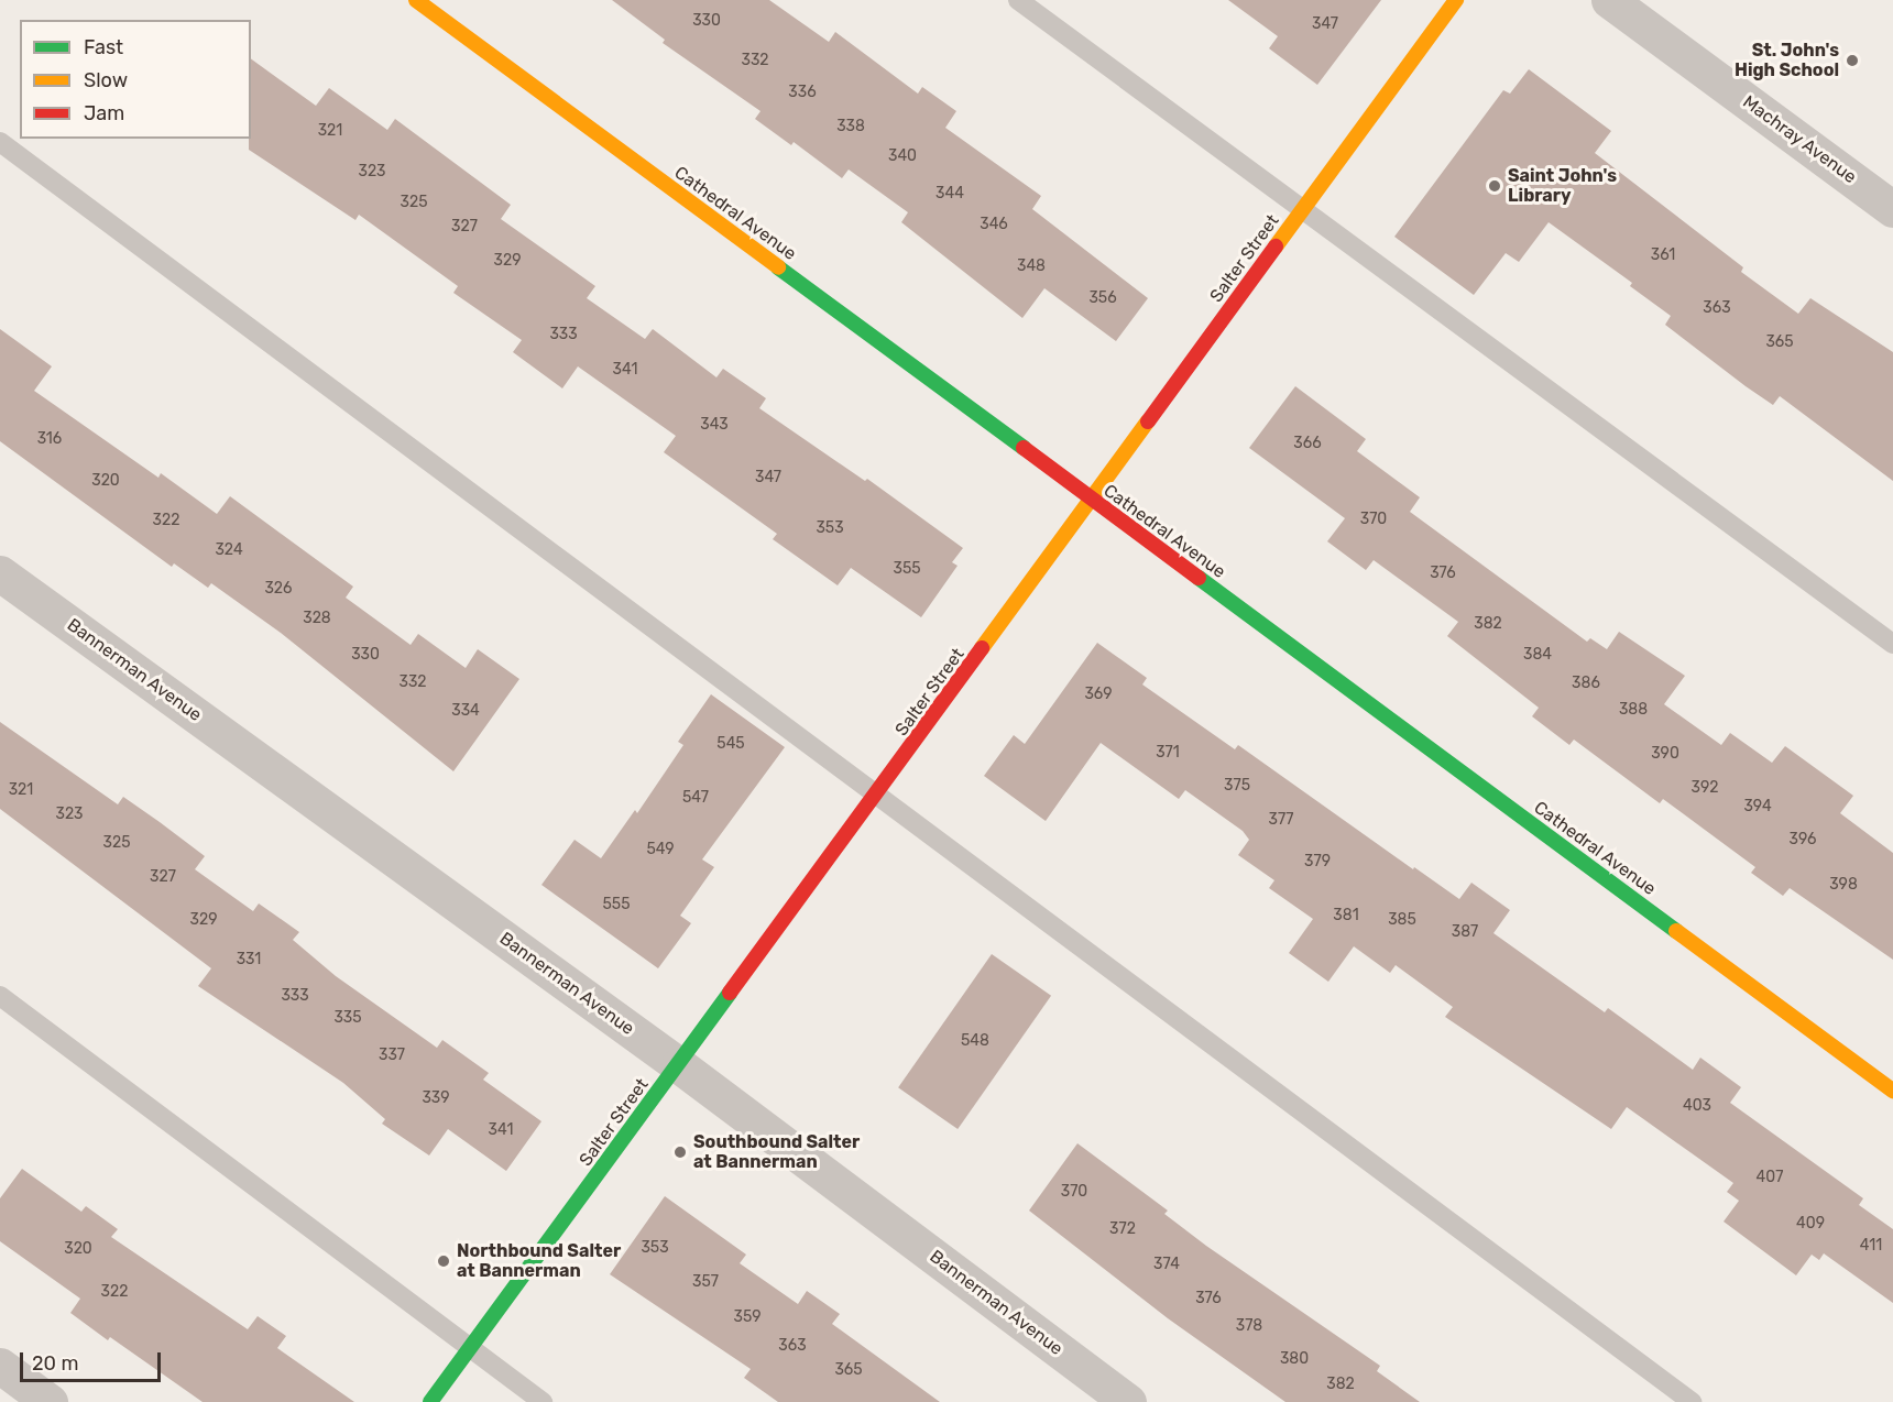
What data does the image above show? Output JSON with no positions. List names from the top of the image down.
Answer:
{
  "streets": {
    "street": [
      "Machray Avenue",
      "Cathedral Avenue",
      "Salter Street",
      "Bannerman Avenue"
    ]
  },
  "crossings": [
    ["Cathedral Avenue", "Salter Street"],
    ["Salter Street", "Bannerman Avenue"]
  ],
  "places": [
    "St. John's High School",
    "Saint John's Library",
    "Southbound Salter at Bannerman",
    "Northbound Salter at Bannerman"
  ],
  "house_numbers": [
    "330",
    "347",
    "332",
    "336",
    "338",
    "321",
    "340",
    "323",
    "344",
    "325",
    "346",
    "327",
    "361",
    "329",
    "348",
    "356",
    "363",
    "333",
    "365",
    "341",
    "343",
    "316",
    "366",
    "347",
    "320",
    "370",
    "322",
    "353",
    "324",
    "355",
    "376",
    "326",
    "328",
    "382",
    "330",
    "384",
    "332",
    "386",
    "369",
    "388",
    "334",
    "545",
    "371",
    "390",
    "375",
    "392",
    "321",
    "547",
    "394",
    "323",
    "377",
    "396",
    "325",
    "549",
    "379",
    "327",
    "398",
    "555",
    "381",
    "329",
    "385",
    "387",
    "331",
    "333",
    "335",
    "548",
    "337",
    "339",
    "403",
    "341",
    "407",
    "370",
    "409",
    "372",
    "411",
    "353",
    "320",
    "374",
    "357",
    "322",
    "376",
    "359",
    "378",
    "363",
    "380",
    "365",
    "382"
  ],
  "legend": ["Fast", "Slow", "Jam"],
  "scale_bar": "20 m"
}
